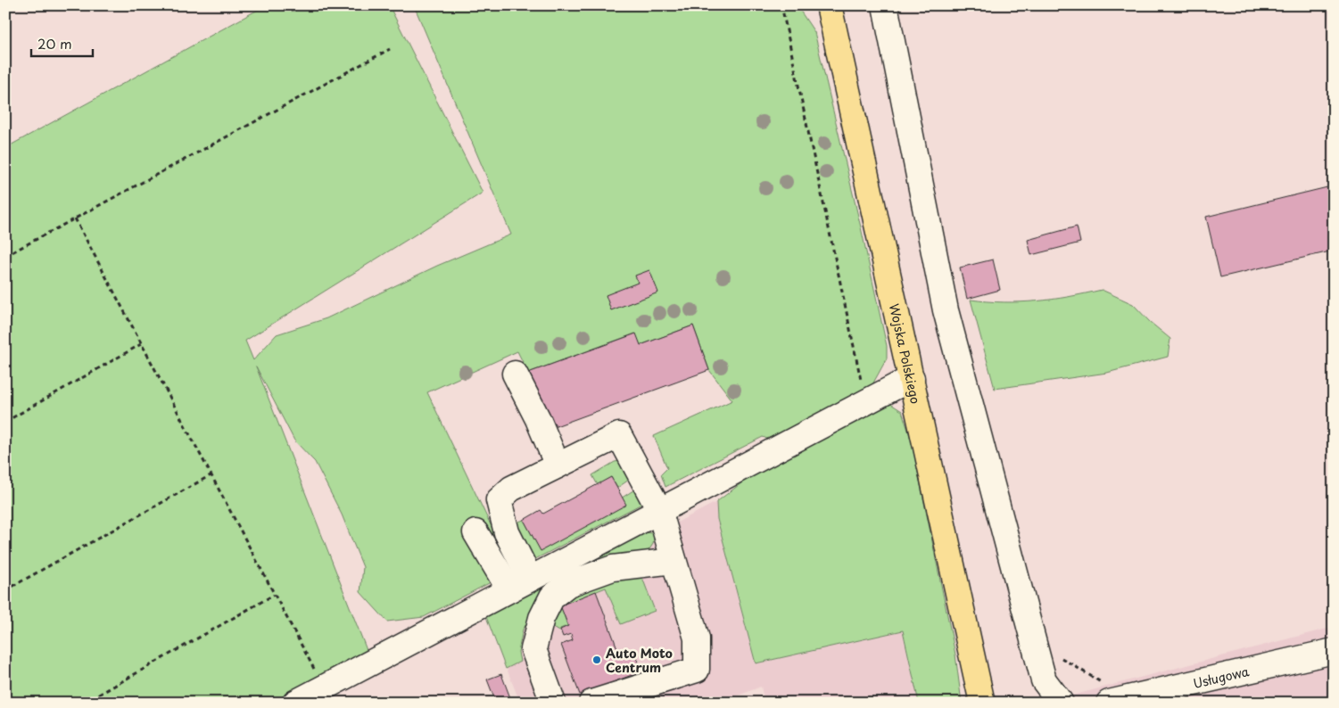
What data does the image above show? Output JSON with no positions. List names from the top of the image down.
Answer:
{
  "streets": {
    "main road": ["Wojska Polskiego"],
    "street": ["Usługowa"]
  },
  "places": ["Auto Moto Centrum"],
  "scale_bar": "20 m"
}
